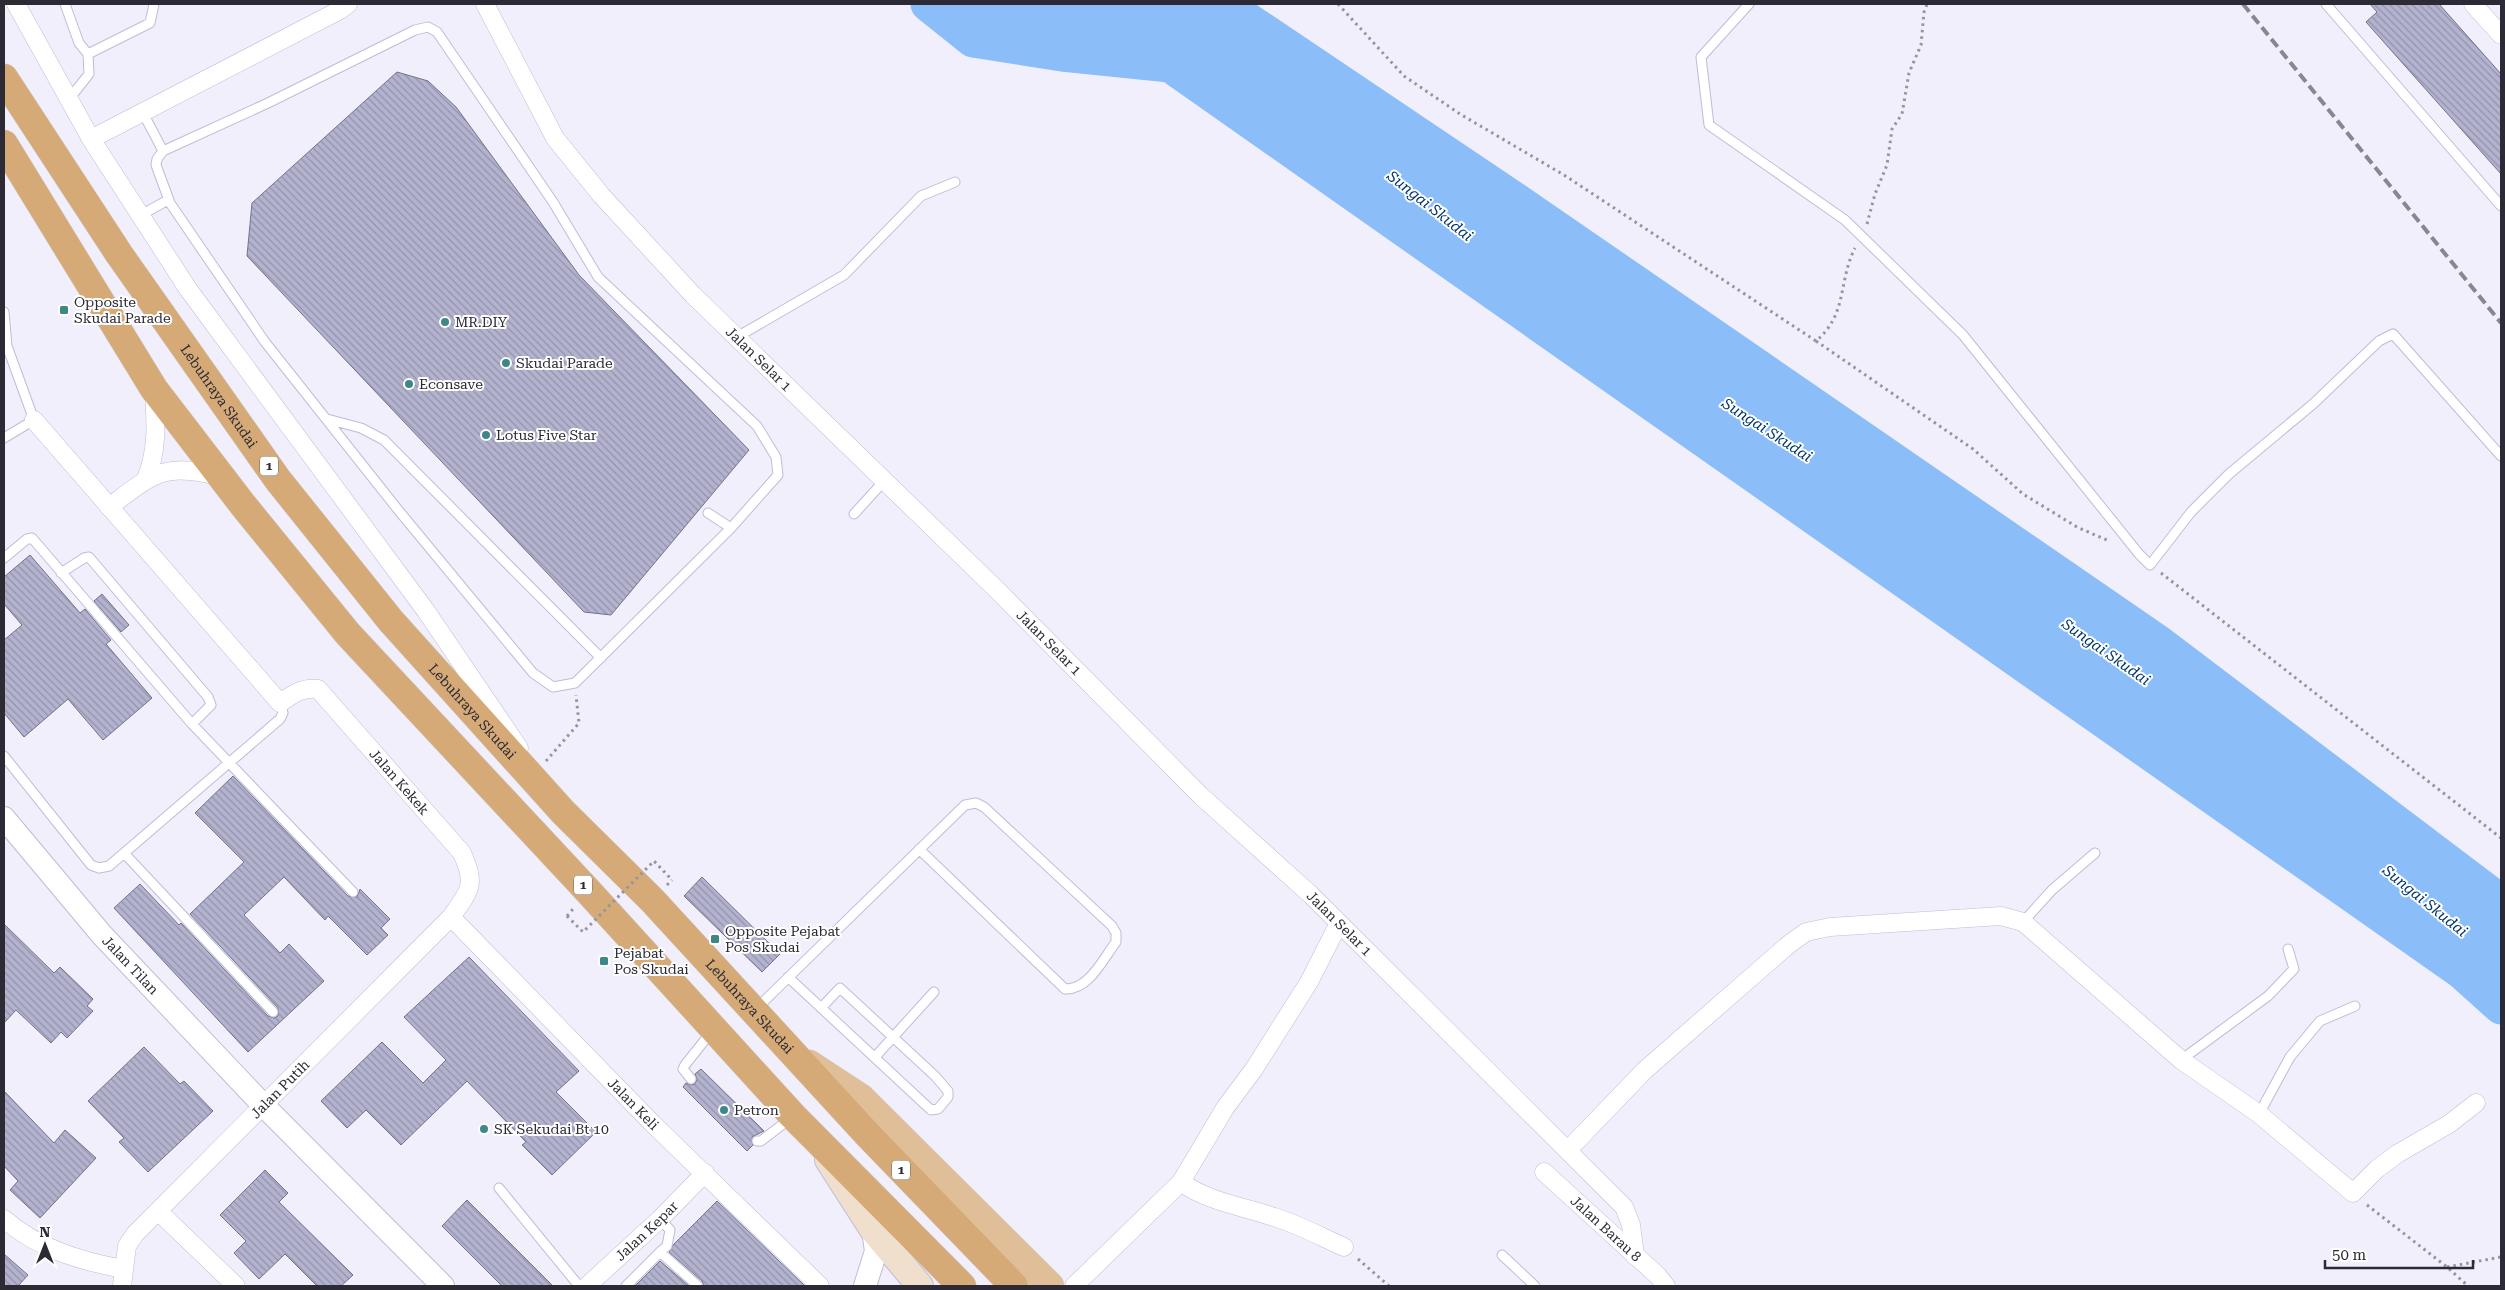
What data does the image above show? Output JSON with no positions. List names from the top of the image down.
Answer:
{
  "streets": {
    "highway": ["Lebuhraya Skudai", "1"],
    "street": [
      "Jalan Selar 1",
      "Jalan Kekek",
      "Jalan Tilan",
      "Jalan Putih",
      "Jalan Keli",
      "Jalan Barau 8",
      "Jalan Kepar"
    ]
  },
  "crossings": [
    ["Jalan Selar 1", "Jalan Barau 8"],
    ["Jalan Kekek", "Jalan Putih"],
    ["Jalan Kekek", "Jalan Keli"],
    ["Jalan Tilan", "Jalan Putih"],
    ["Jalan Putih", "Jalan Keli"],
    ["Jalan Keli", "Jalan Kepar"]
  ],
  "water": ["Sungai Skudai"],
  "places": {
    "transit": ["Opposite Skudai Parade", "Opposite Pejabat Pos Skudai", "Pejabat Pos Skudai"],
    "other": [
      "MR.DIY",
      "Skudai Parade",
      "Econsave",
      "Lotus Five Star",
      "Petron",
      "SK Sekudai Bt 10"
    ]
  },
  "scale_bar": "50 m",
  "north": "top"
}
